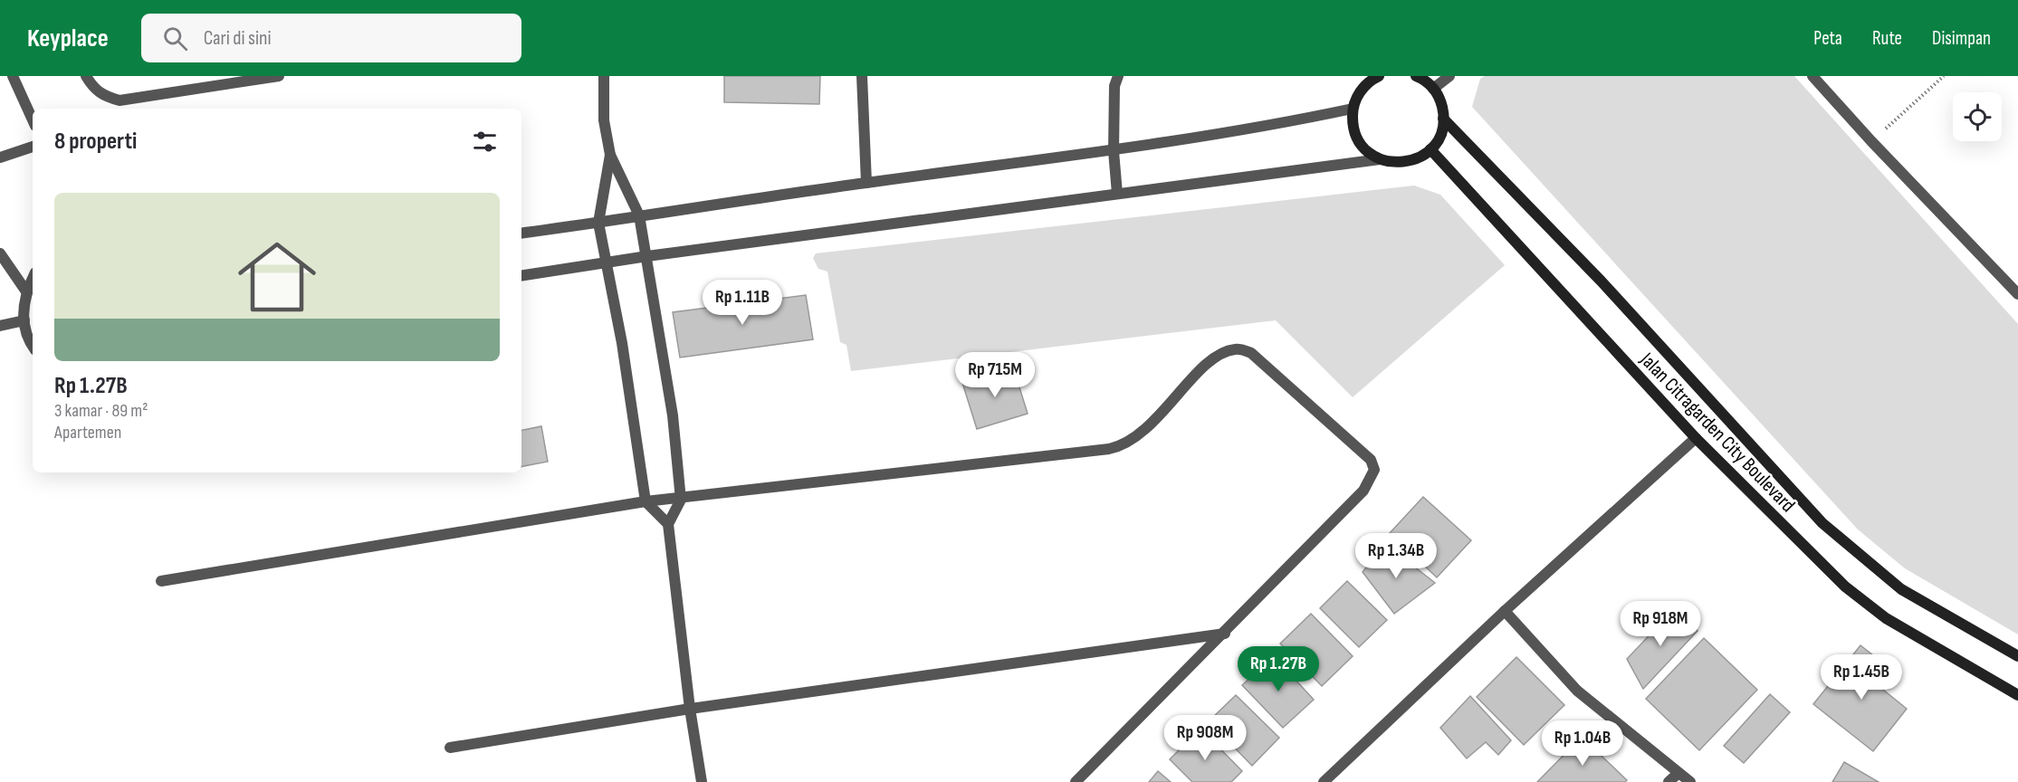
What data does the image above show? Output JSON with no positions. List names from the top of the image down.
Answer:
{
  "streets": {
    "main road": ["Jalan Citragarden City Boulevard"]
  },
  "page": {
    "header": "Keyplace",
    "search": "Cari di sini",
    "nav": ["Peta", "Rute", "Disimpan"],
    "heading": "8 properti",
    "list": [
      {
        "name": "Rp 1.27B",
        "note": "3 kamar · 89 m² · Apartemen"
      }
    ],
    "price": [
      "Rp 1.11B",
      "Rp 715M",
      "Rp 1.34B",
      "Rp 918M",
      "Rp 1.27B",
      "Rp 1.45B",
      "Rp 908M",
      "Rp 1.04B"
    ]
  }
}
